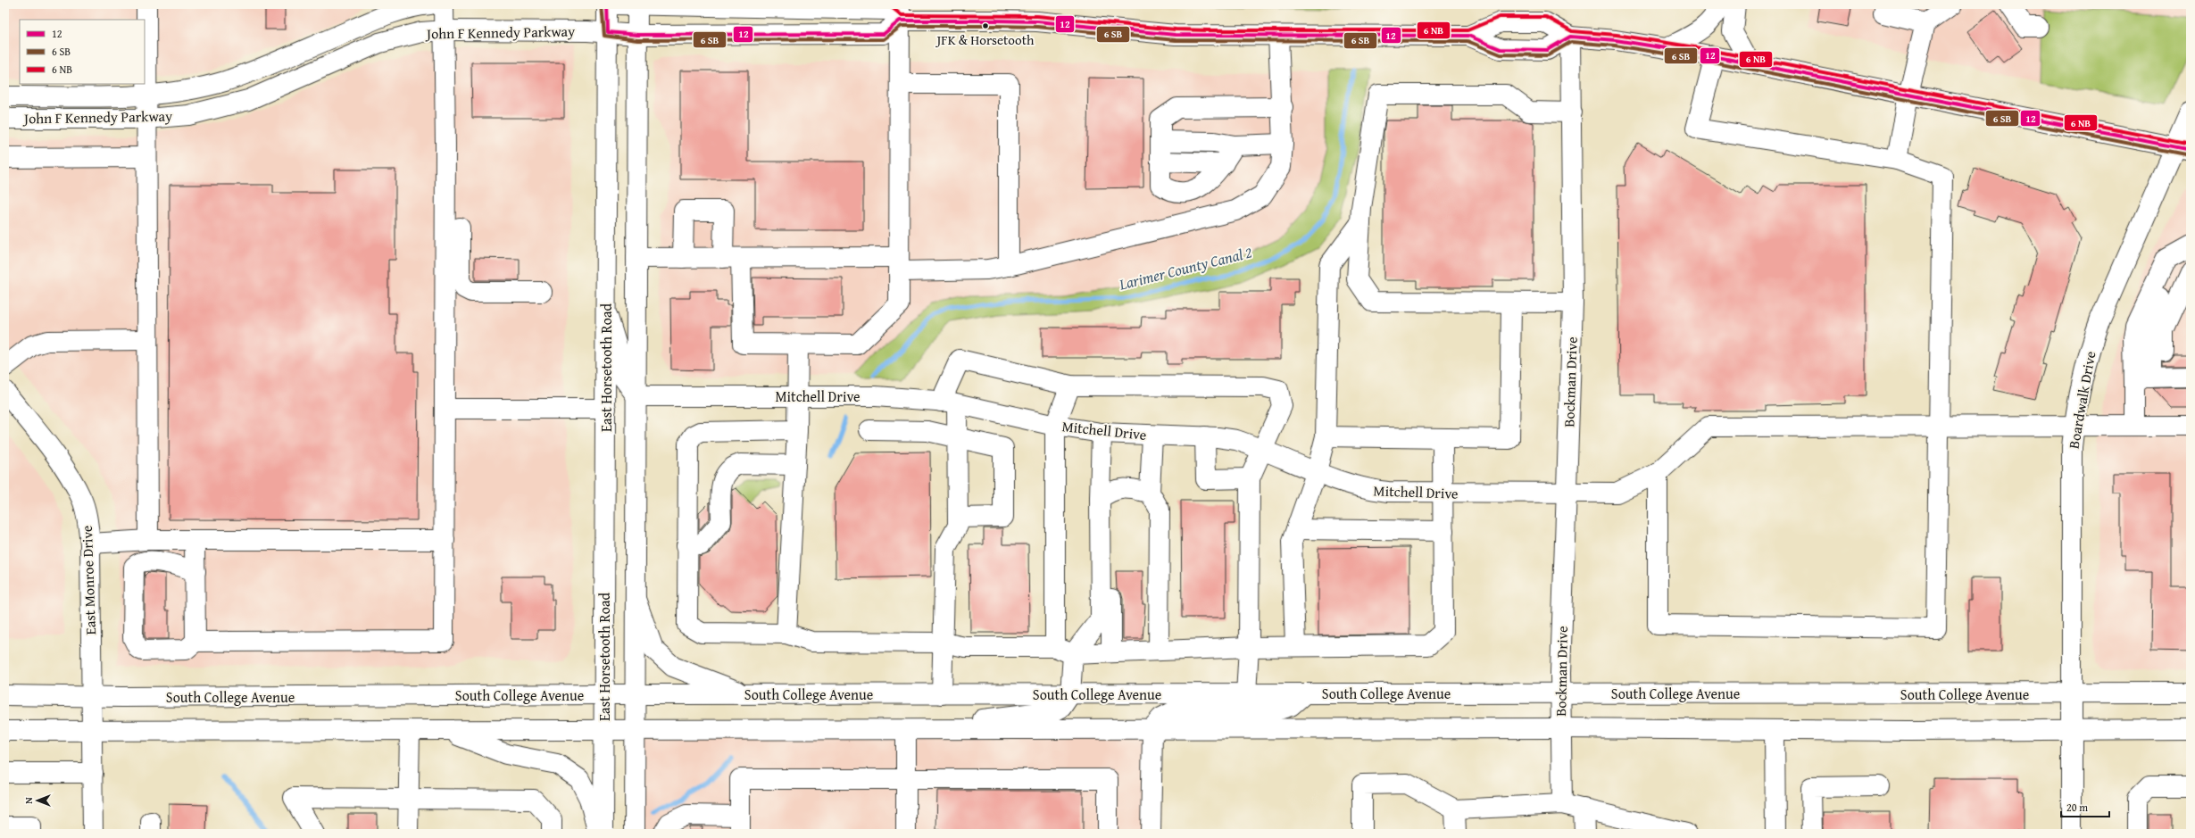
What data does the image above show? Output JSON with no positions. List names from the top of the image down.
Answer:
{
  "streets": {
    "main road": [
      "John F Kennedy Parkway",
      "East Horsetooth Road",
      "Bockman Drive",
      "Mitchell Drive",
      "Boardwalk Drive",
      "East Monroe Drive",
      "South College Avenue"
    ]
  },
  "crossings": [
    ["John F Kennedy Parkway", "East Horsetooth Road"],
    ["East Horsetooth Road", "Mitchell Drive"],
    ["East Horsetooth Road", "South College Avenue"],
    ["Bockman Drive", "Mitchell Drive"],
    ["Bockman Drive", "South College Avenue"],
    ["Mitchell Drive", "Boardwalk Drive"],
    ["Boardwalk Drive", "South College Avenue"],
    ["East Monroe Drive", "South College Avenue"]
  ],
  "water": ["Larimer County Canal 2"],
  "places": ["JFK & Horsetooth"],
  "lines": ["transit line 12"],
  "legend": ["12", "6 SB", "6 NB"],
  "scale_bar": "20 m",
  "north": "left"
}
